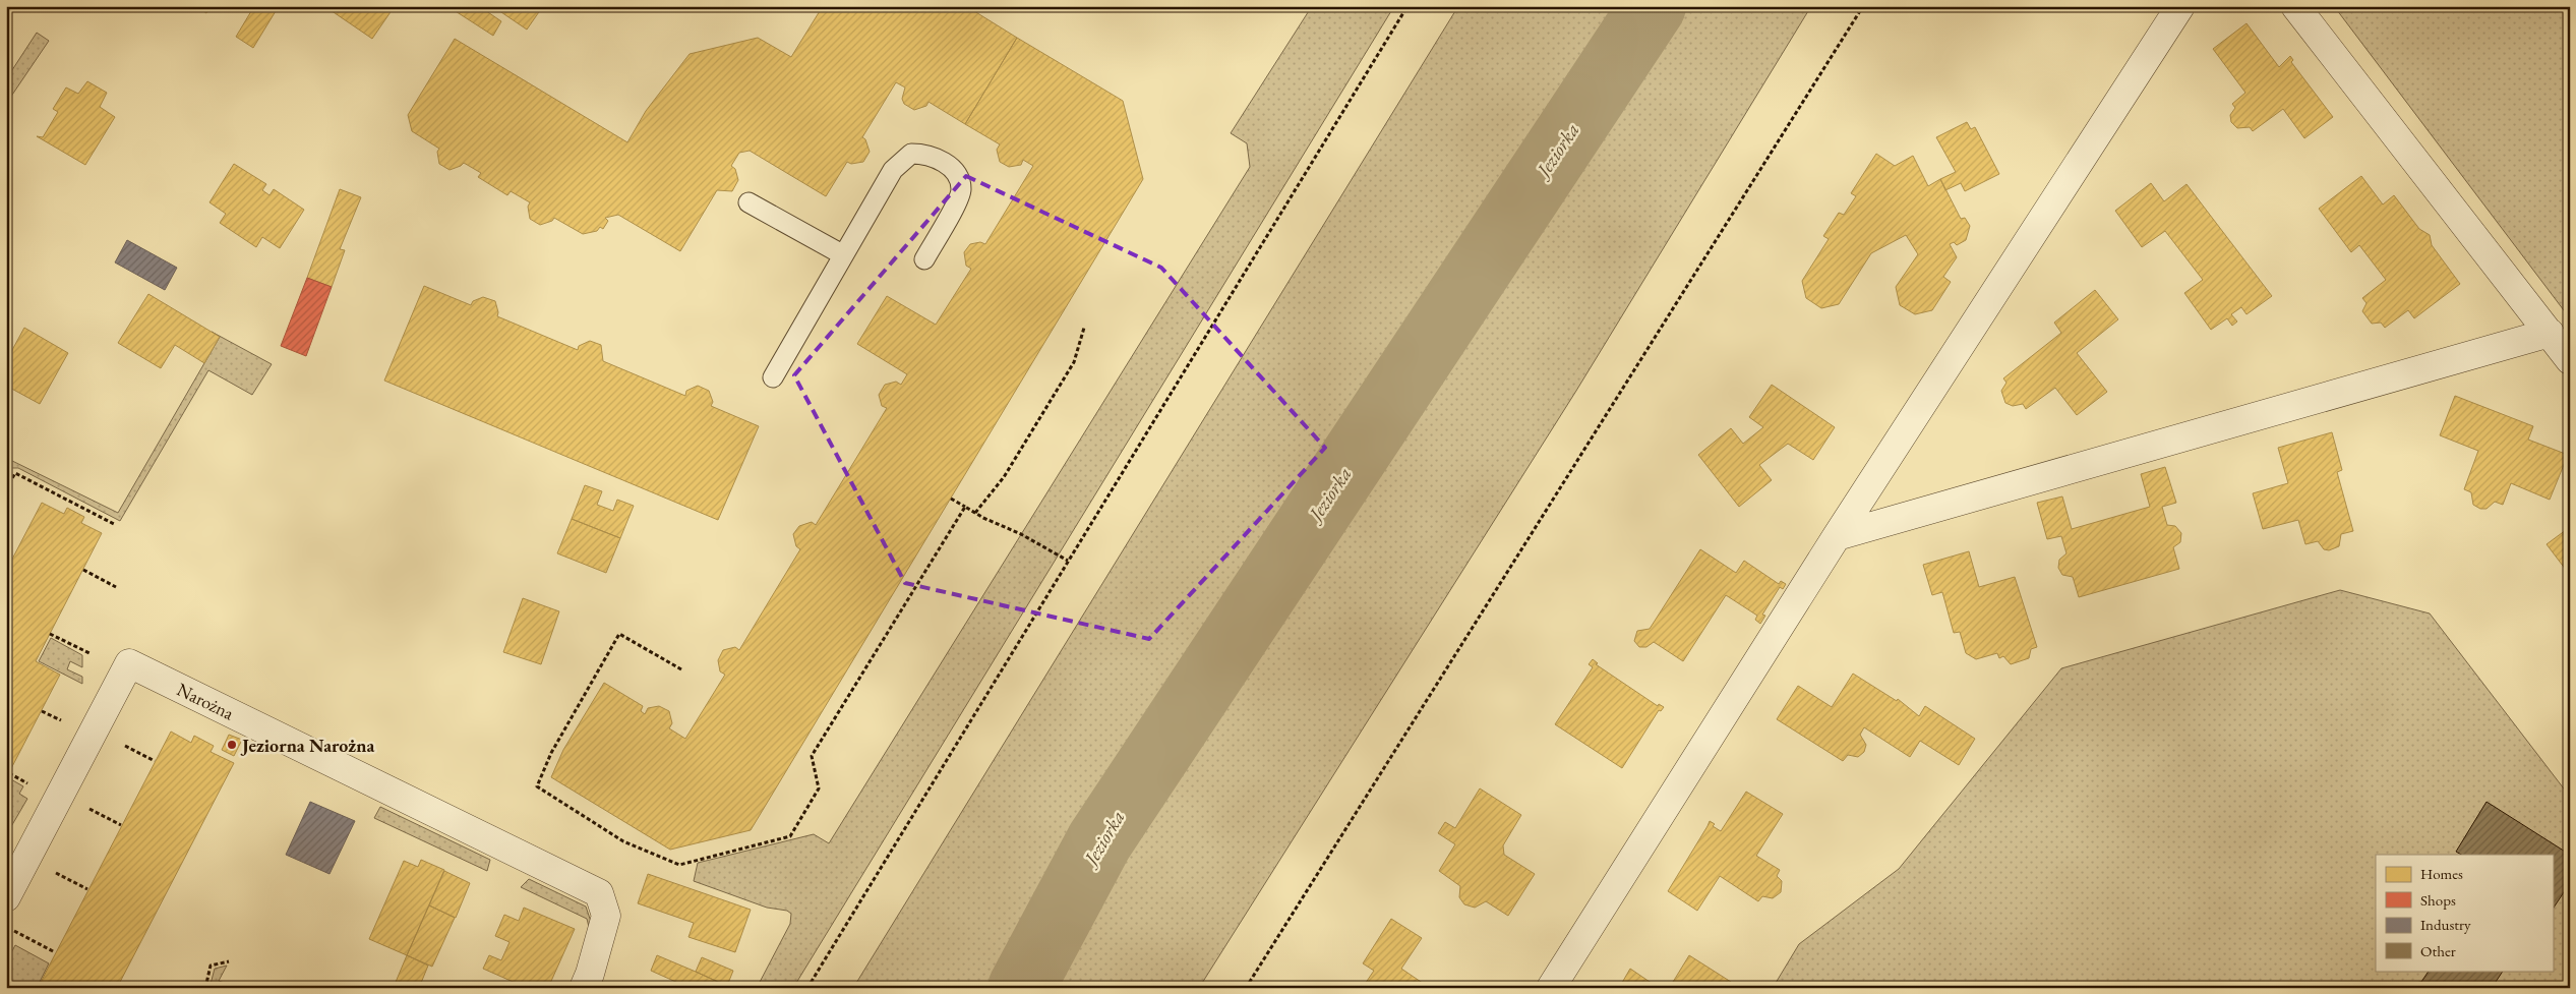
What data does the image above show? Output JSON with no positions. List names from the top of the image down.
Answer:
{
  "streets": {
    "street": ["Narożna"]
  },
  "water": ["Jeziorka"],
  "places": ["Jeziorna Narożna"],
  "legend": [
    "Homes",
    "Shops",
    "Industry",
    "Other"
  ]
}
